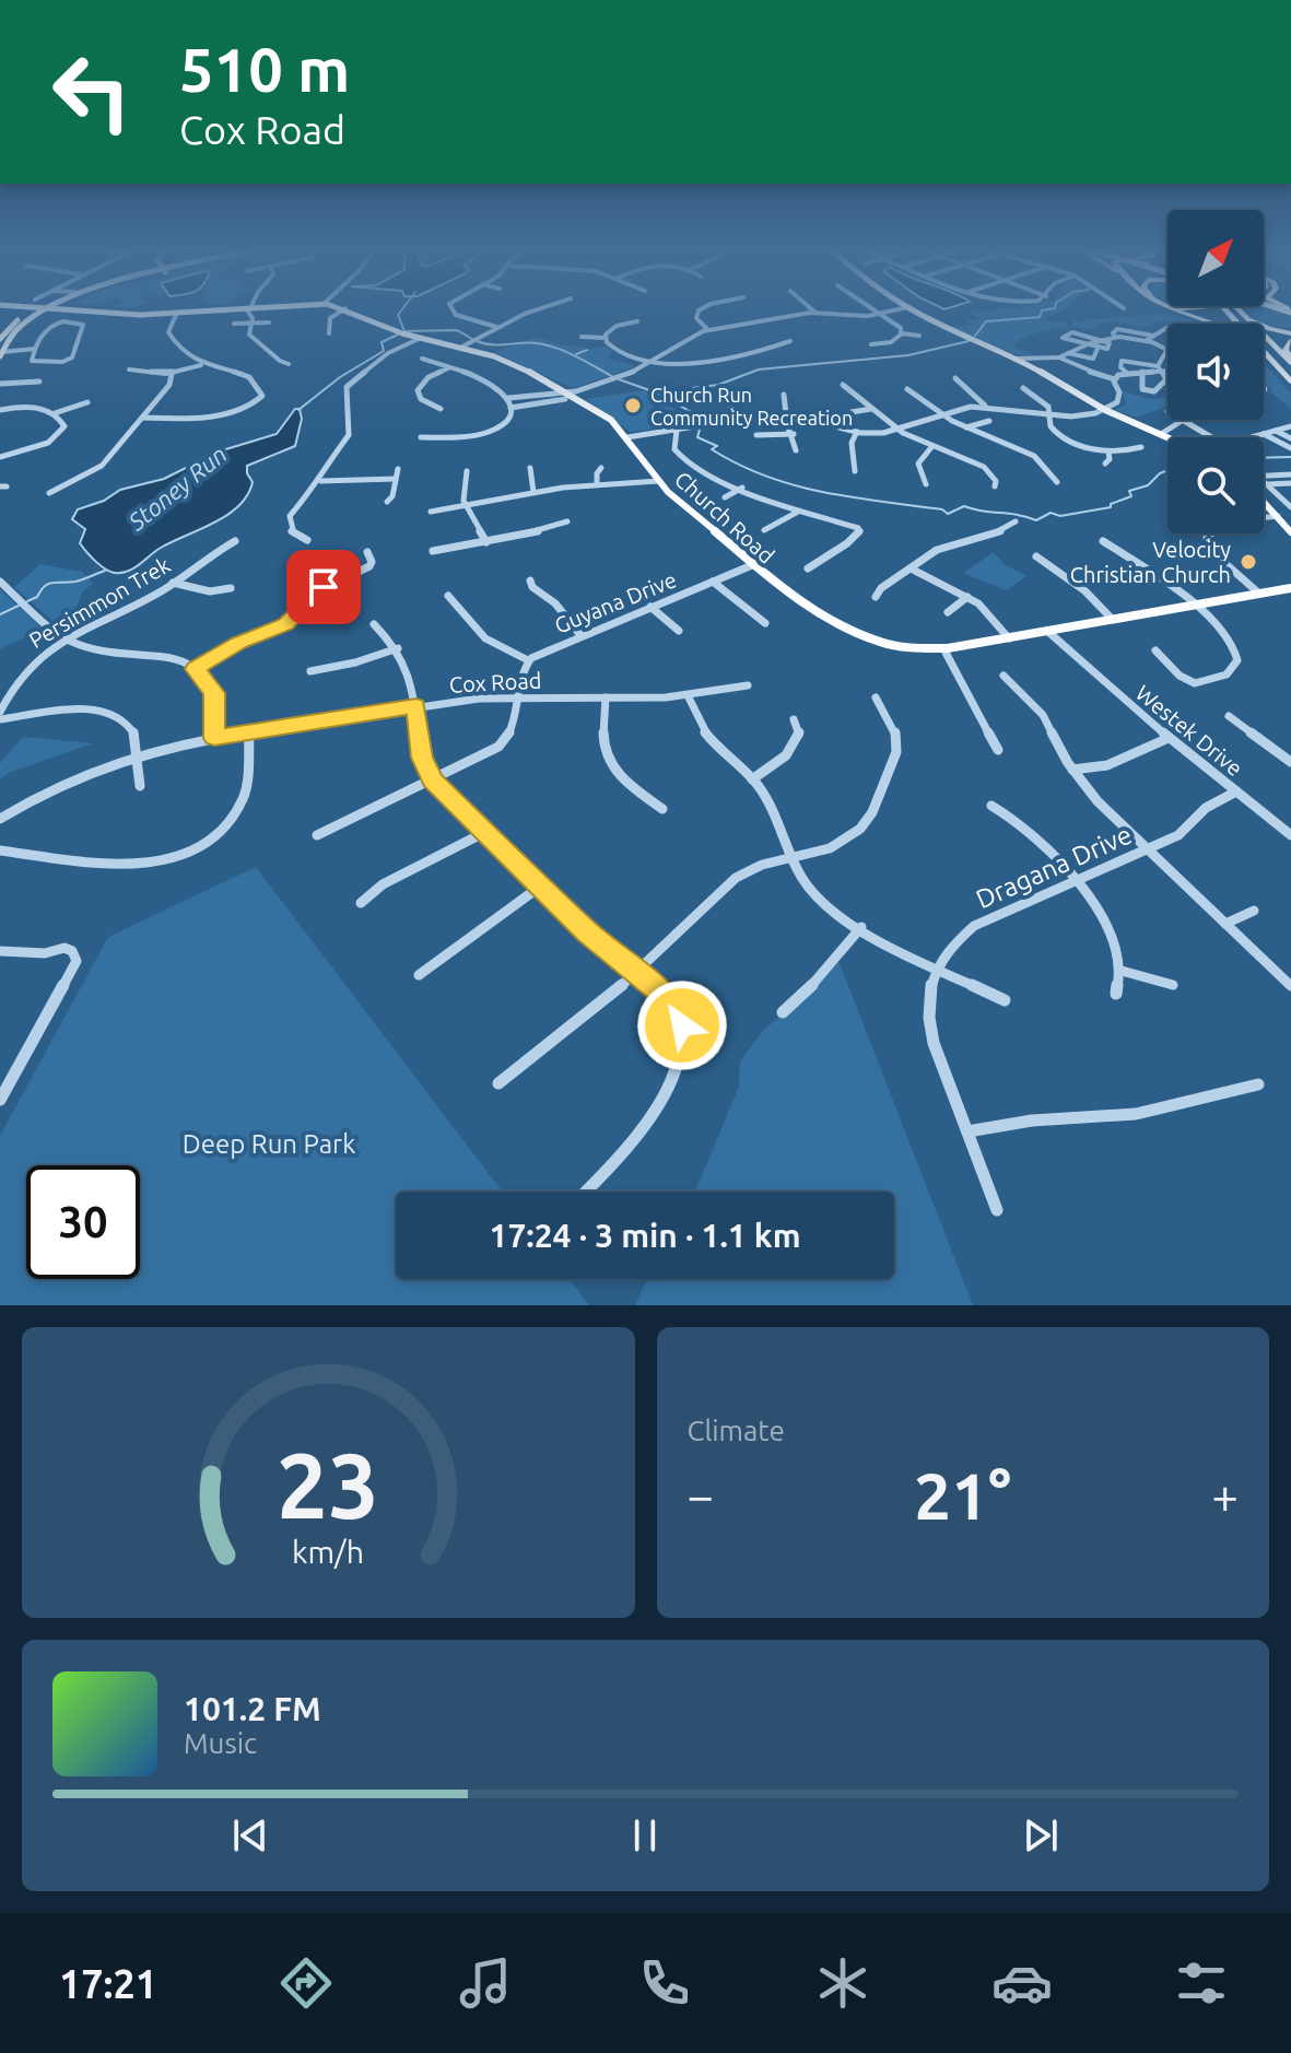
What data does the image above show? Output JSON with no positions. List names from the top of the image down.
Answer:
{
  "streets": {
    "main road": ["Church Road"],
    "street": [
      "Persimmon Trek",
      "Guyana Drive",
      "Cox Road",
      "Westek Drive",
      "Dragana Drive"
    ]
  },
  "crossings": [
    ["Church Road", "Guyana Drive"],
    ["Church Road", "Westek Drive"],
    ["Westek Drive", "Dragana Drive"]
  ],
  "water": ["Stoney Run"],
  "parks": ["Deep Run Park"],
  "places": ["Church Run Community Recreation", "Velocity Christian Church"],
  "north": "top right",
  "page": {
    "turn": ["510 m", "Cox Road"],
    "limit": "30",
    "trip": "17:24 · 3 min · 1.1 km",
    "tile": "Climate",
    "heat": ["−", "21°", "+"],
    "song": ["101.2 FM", "Music"],
    "tabs": "17:21",
    "gauge": ["23", "km/h"]
  }
}
